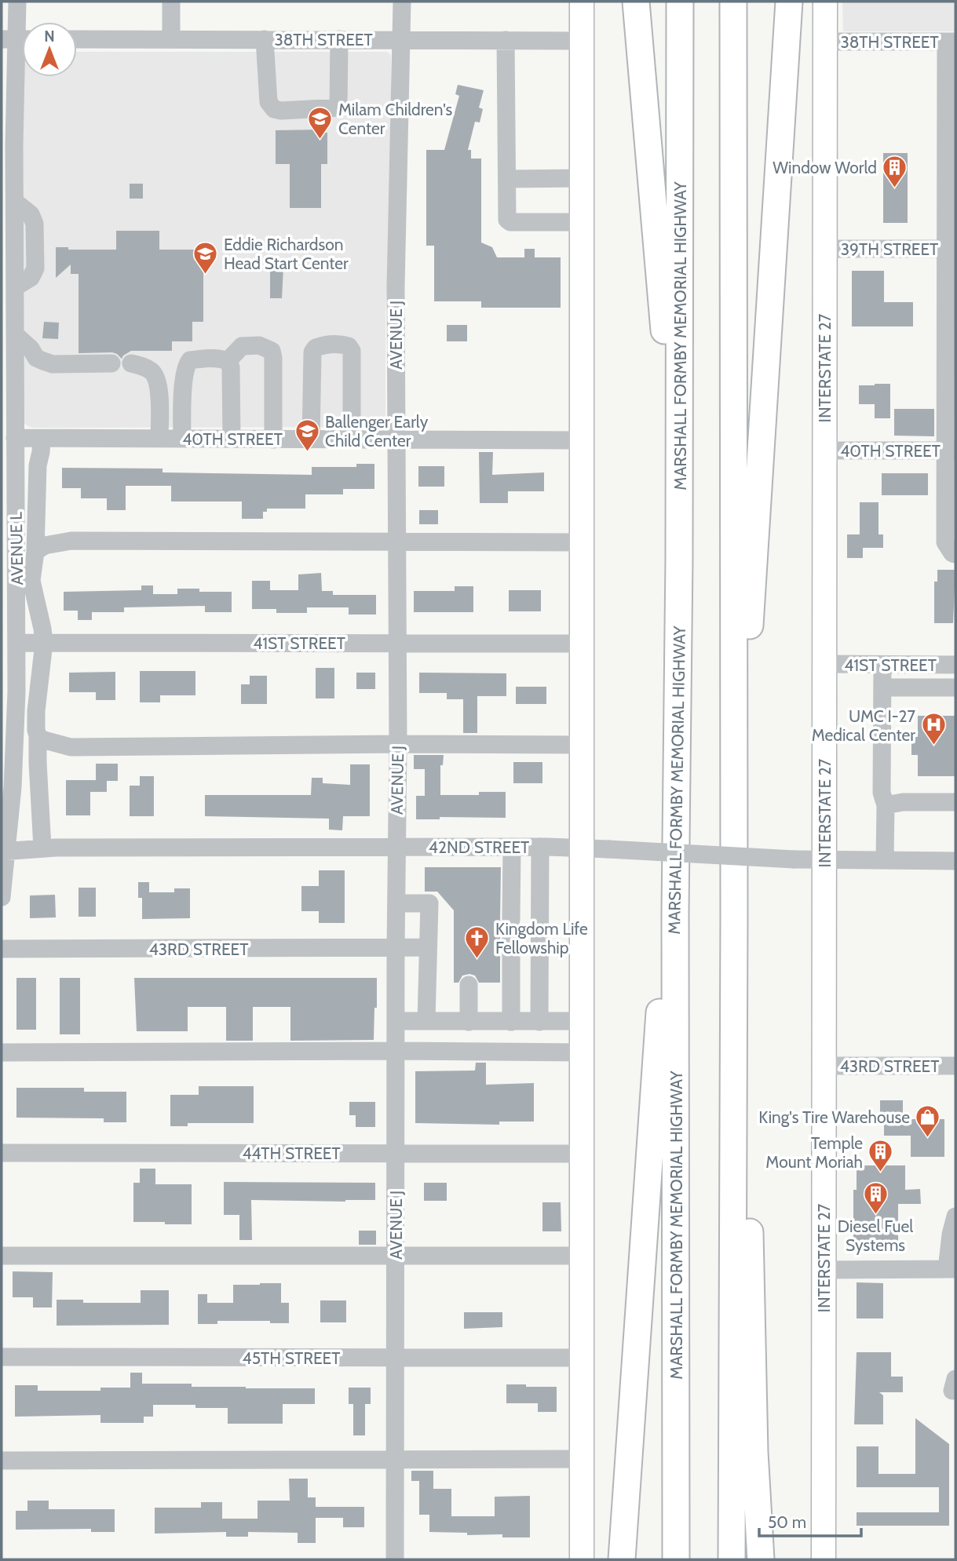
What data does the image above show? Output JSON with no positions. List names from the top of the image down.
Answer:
{
  "streets": {
    "highway": ["MARSHALL FORMBY MEMORIAL HIGHWAY"],
    "main road": ["INTERSTATE 27"],
    "street": [
      "38TH STREET",
      "39TH STREET",
      "AVENUE J",
      "40TH STREET",
      "AVENUE L",
      "41ST STREET",
      "42ND STREET",
      "43RD STREET",
      "44TH STREET",
      "45TH STREET"
    ]
  },
  "crossings": [
    ["38TH STREET", "AVENUE J"],
    ["38TH STREET", "INTERSTATE 27"],
    ["39TH STREET", "INTERSTATE 27"],
    ["AVENUE J", "40TH STREET"],
    ["AVENUE J", "41ST STREET"],
    ["AVENUE J", "42ND STREET"],
    ["AVENUE J", "43RD STREET"],
    ["AVENUE J", "44TH STREET"],
    ["AVENUE J", "45TH STREET"],
    ["INTERSTATE 27", "40TH STREET"],
    ["INTERSTATE 27", "41ST STREET"],
    ["INTERSTATE 27", "42ND STREET"],
    ["INTERSTATE 27", "43RD STREET"],
    ["40TH STREET", "AVENUE L"],
    ["AVENUE L", "41ST STREET"],
    ["AVENUE L", "42ND STREET"]
  ],
  "places": {
    "school or university": ["Milam Children's Center", "Eddie Richardson Head Start Center", "Ballenger Early Child Center"],
    "building": ["Window World", "Temple Mount Moriah", "Diesel Fuel Systems"],
    "hospital": ["UMC I-27 Medical Center"],
    "church": ["Kingdom Life Fellowship"],
    "shop": ["King's Tire Warehouse"]
  },
  "scale_bar": "50 m",
  "north": "top"
}
